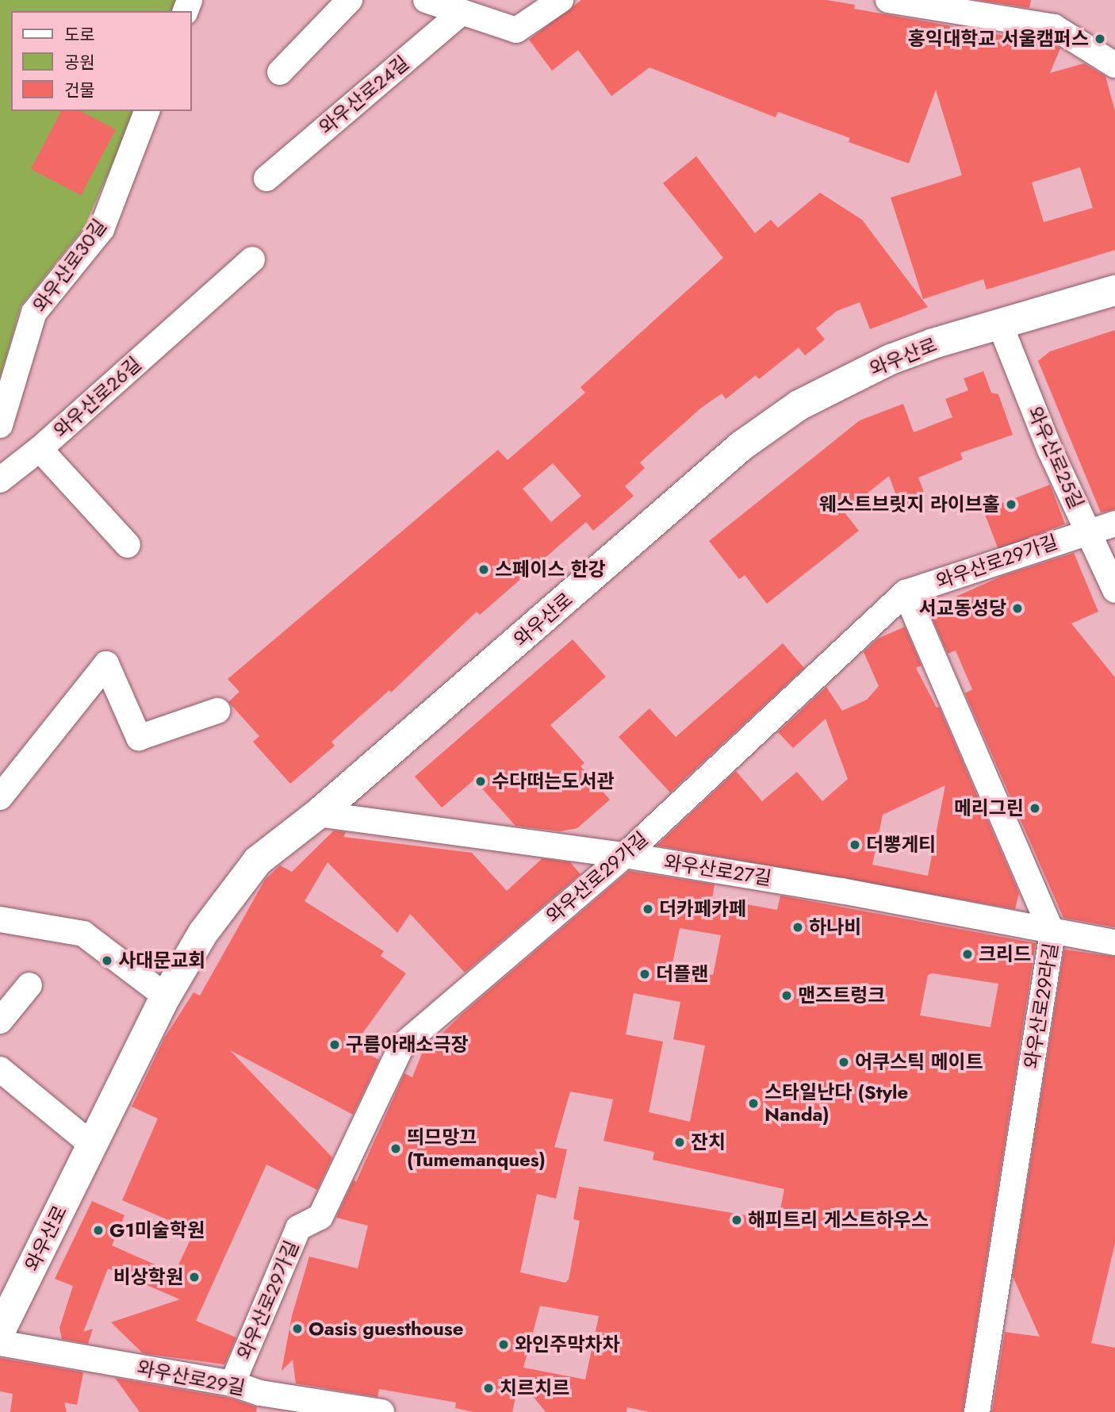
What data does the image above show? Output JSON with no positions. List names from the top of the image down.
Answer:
{
  "streets": {
    "street": [
      "와우산로24길",
      "와우산로30길",
      "와우산로",
      "와우산로26길",
      "와우산로25길",
      "와우산로29가길",
      "와우산로27길",
      "와우산로29라길",
      "와우산로29길"
    ]
  },
  "crossings": [
    ["와우산로", "와우산로25길"],
    ["와우산로", "와우산로27길"],
    ["와우산로25길", "와우산로29가길"],
    ["와우산로29가길", "와우산로27길"],
    ["와우산로29가길", "와우산로29라길"],
    ["와우산로29가길", "와우산로29길"],
    ["와우산로27길", "와우산로29라길"]
  ],
  "places": [
    "홍익대학교 서울캠퍼스",
    "웨스트브릿지 라이브홀",
    "스페이스 한강",
    "서교동성당",
    "수다떠는도서관",
    "메리그린",
    "더뽕게티",
    "더카페카페",
    "하나비",
    "크리드",
    "사대문교회",
    "더플랜",
    "맨즈트렁크",
    "구름아래소극장",
    "어쿠스틱 메이트",
    "스타일난다 (Style Nanda)",
    "잔치",
    "띄므망끄 (Tumemanques)",
    "해피트리 게스트하우스",
    "G1미술학원",
    "비상학원",
    "Oasis guesthouse",
    "와인주막차차",
    "치르치르"
  ],
  "legend": ["도로", "공원", "건물"]
}
